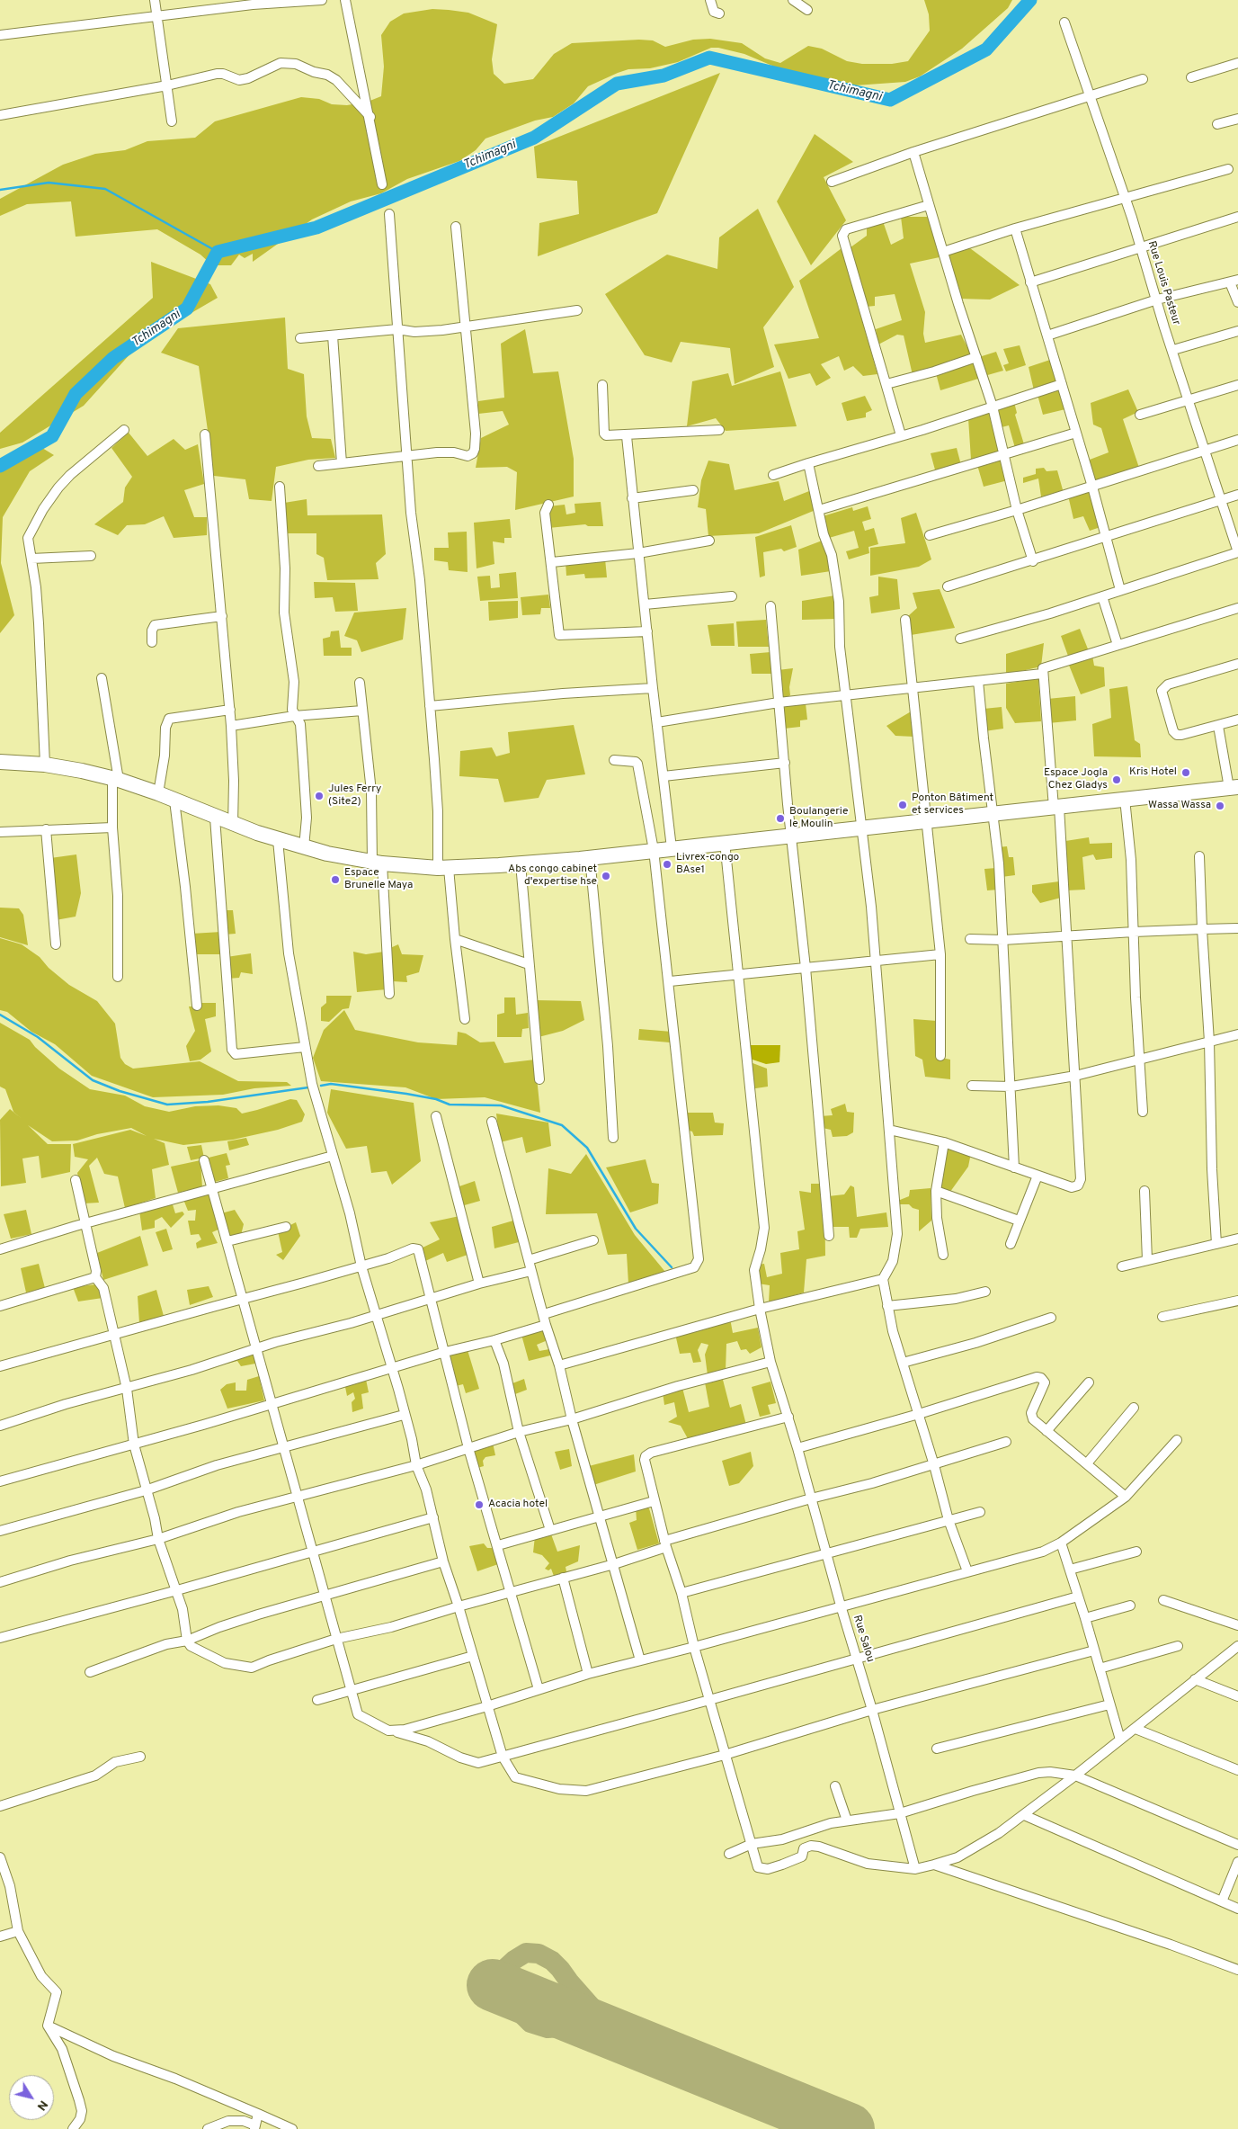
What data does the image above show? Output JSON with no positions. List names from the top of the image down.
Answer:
{
  "streets": {
    "street": ["Rue Louis Pasteur", "Rue Salou"]
  },
  "water": ["Tchimagni"],
  "places": [
    "Kris Hotel",
    "Espace Jogla Chez Gladys",
    "Jules Ferry (Site2)",
    "Ponton Bâtiment et services",
    "Wassa Wassa",
    "Boulangerie le Moulin",
    "Livrex-congo BAse1",
    "Abs congo cabinet d'expertise hse",
    "Espace Brunelle Maya",
    "Acacia hotel"
  ],
  "north": "bottom right"
}
